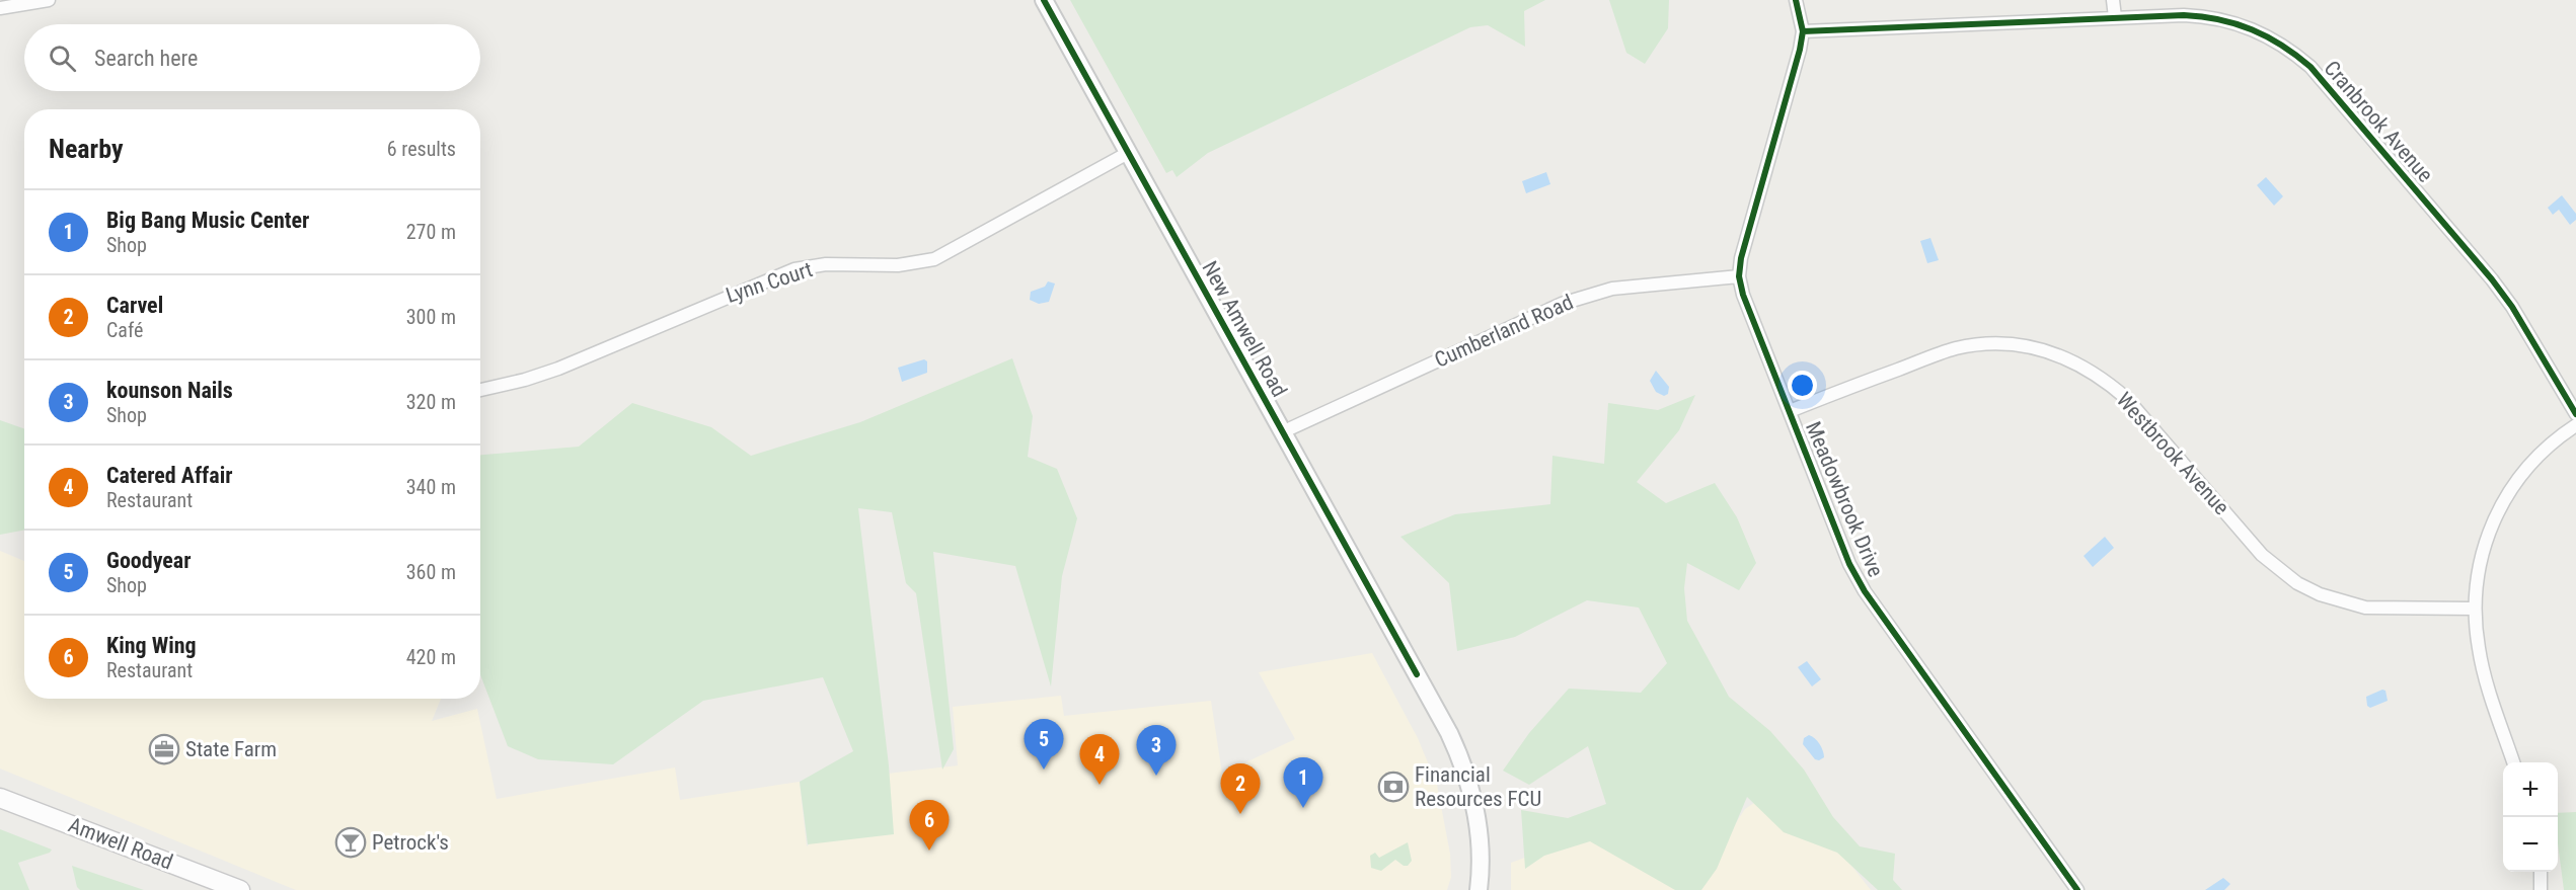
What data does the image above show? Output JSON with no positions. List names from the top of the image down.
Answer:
{
  "streets": {
    "main road": ["Amwell Road"],
    "street": [
      "Cranbrook Avenue",
      "Lynn Court",
      "New Amwell Road",
      "Cumberland Road",
      "Westbrook Avenue",
      "Meadowbrook Drive"
    ]
  },
  "crossings": [
    ["Cranbrook Avenue", "Meadowbrook Drive"],
    ["Lynn Court", "New Amwell Road"],
    ["New Amwell Road", "Cumberland Road"],
    ["Cumberland Road", "Meadowbrook Drive"],
    ["Westbrook Avenue", "Meadowbrook Drive"]
  ],
  "places": {
    "office": ["State Farm"],
    "bank": ["Financial Resources FCU"],
    "bar": ["Petrock's"]
  },
  "page": {
    "search": "Search here",
    "heading": ["Nearby", "6 results"],
    "list": [
      {
        "mark": "1",
        "name": "Big Bang Music Center",
        "note": "Shop",
        "value": "270 m"
      },
      {
        "mark": "2",
        "name": "Carvel",
        "note": "Café",
        "value": "300 m"
      },
      {
        "mark": "3",
        "name": "kounson Nails",
        "note": "Shop",
        "value": "320 m"
      },
      {
        "mark": "4",
        "name": "Catered Affair",
        "note": "Restaurant",
        "value": "340 m"
      },
      {
        "mark": "5",
        "name": "Goodyear",
        "note": "Shop",
        "value": "360 m"
      },
      {
        "mark": "6",
        "name": "King Wing",
        "note": "Restaurant",
        "value": "420 m"
      }
    ],
    "pins": [
      "5",
      "3",
      "4",
      "1",
      "2",
      "6"
    ],
    "map_buttons": ["+", "−"]
  }
}
